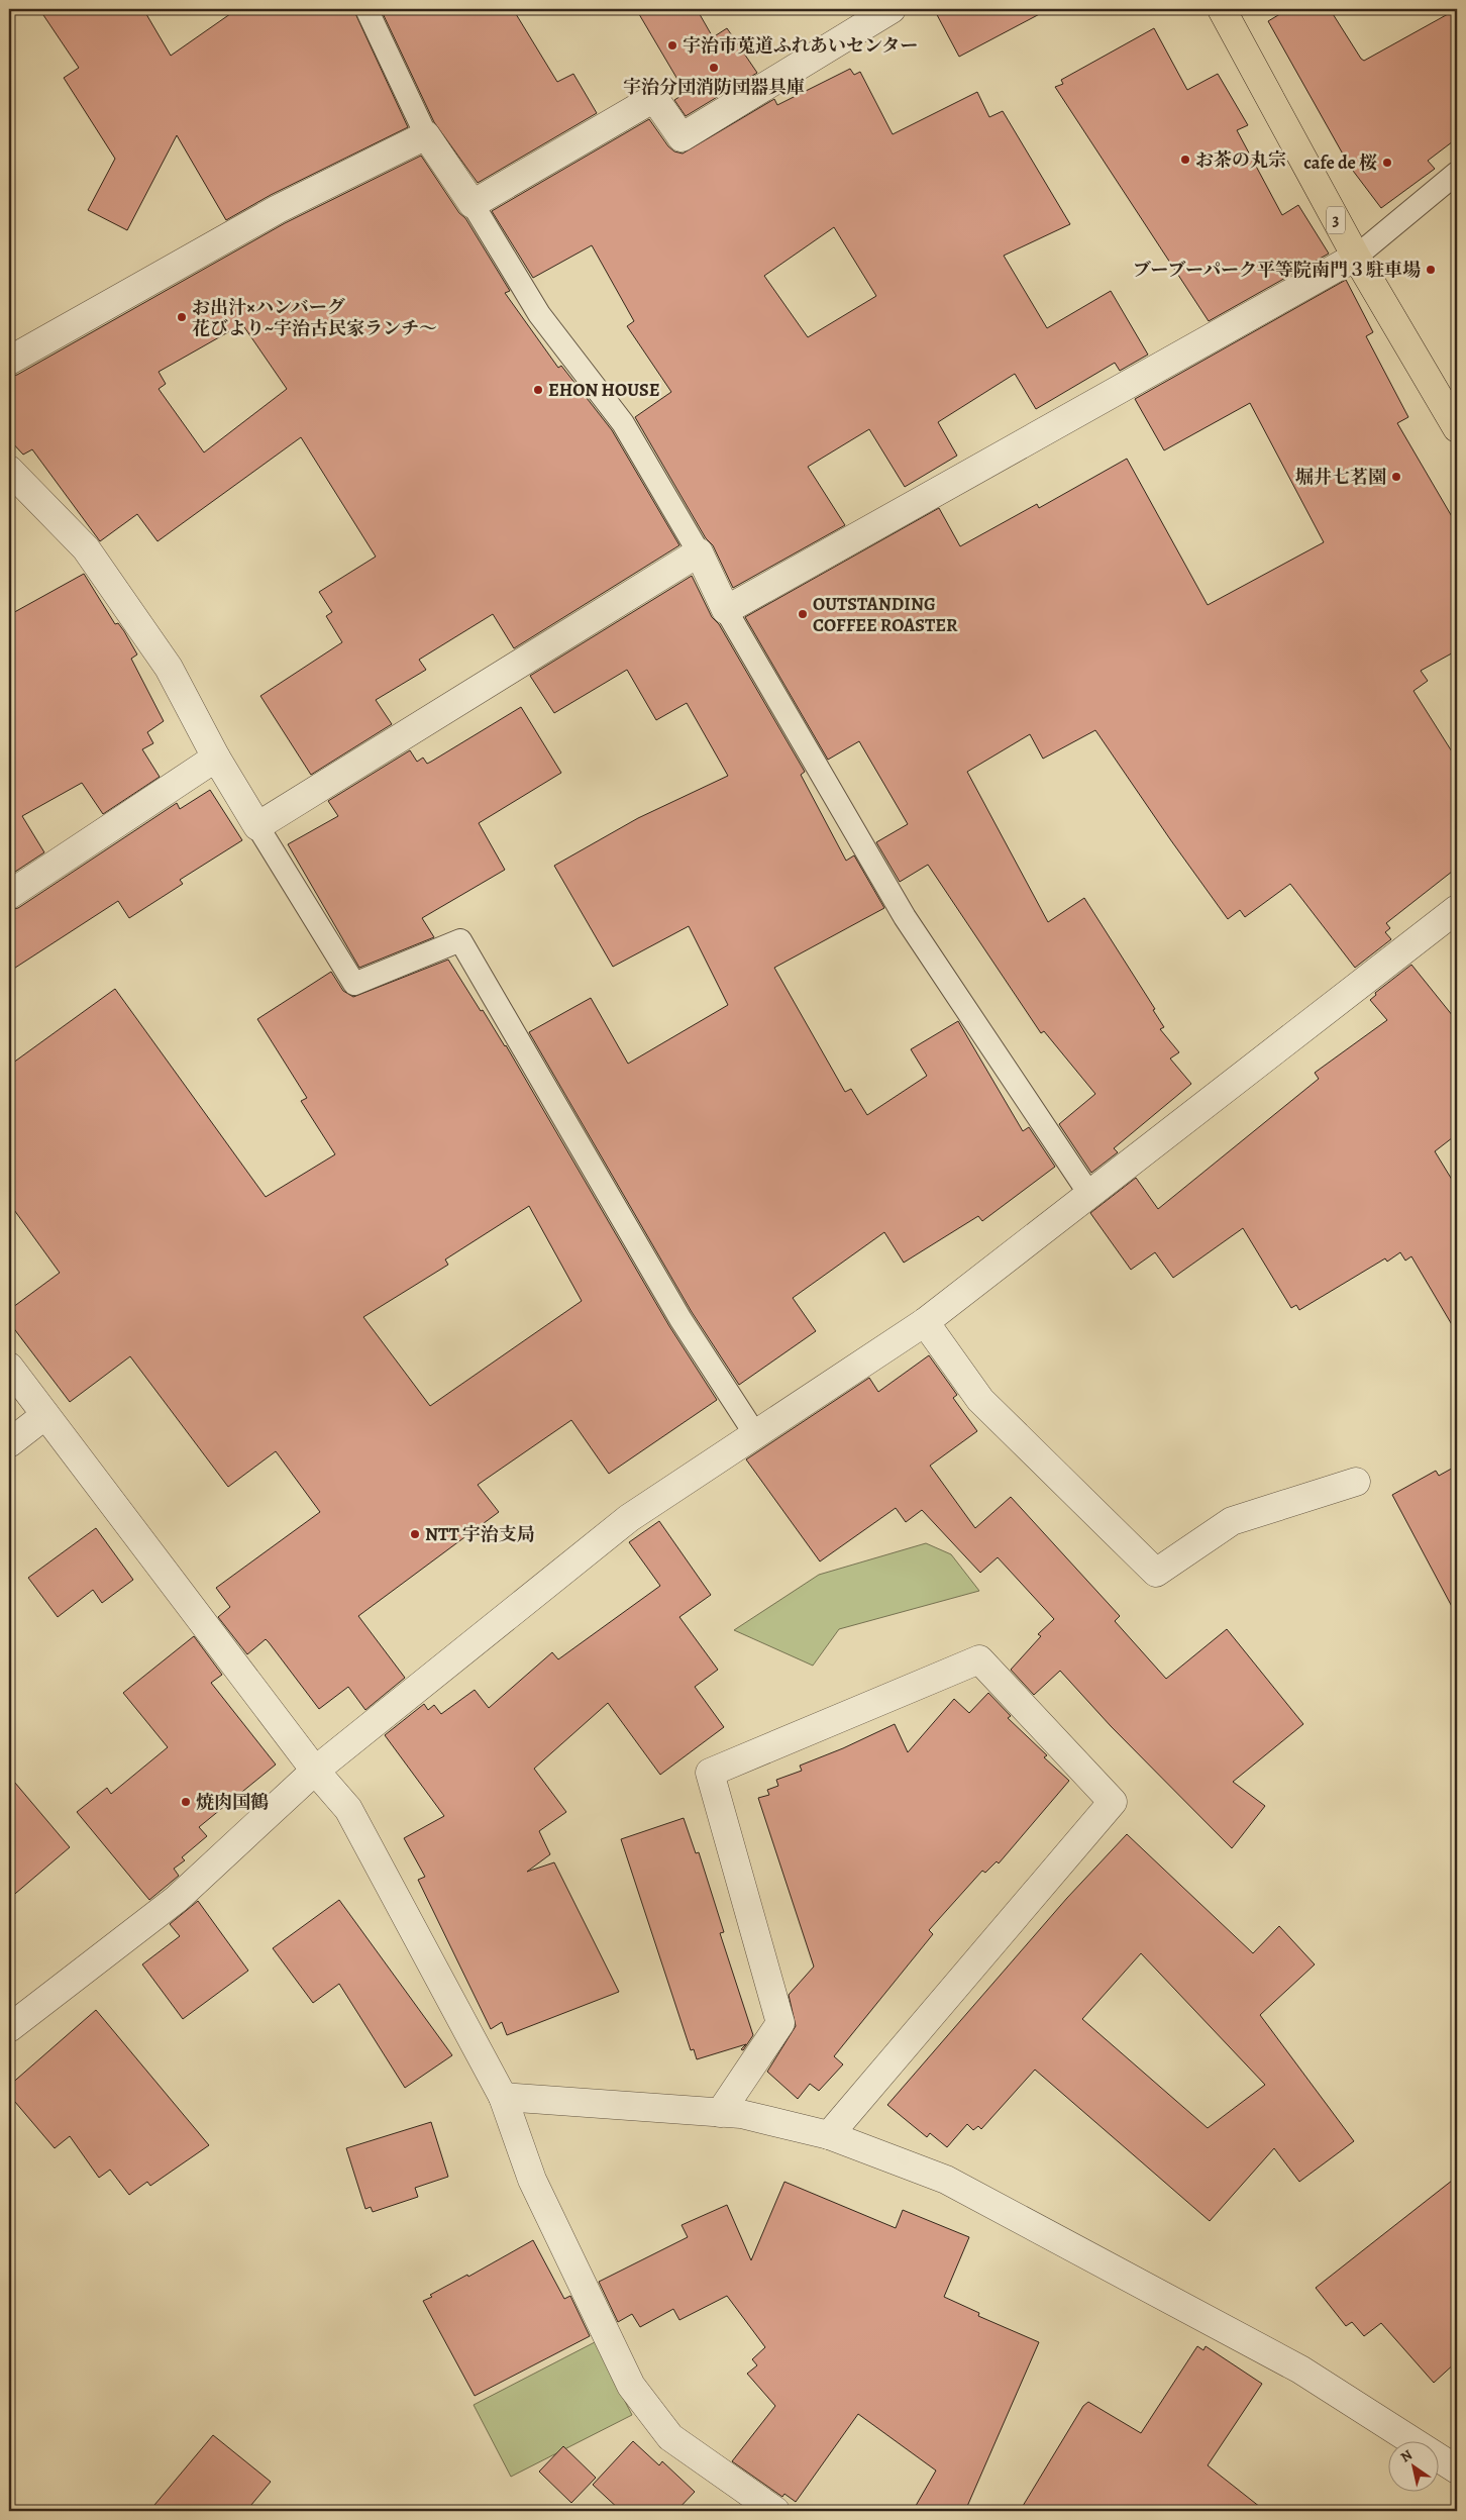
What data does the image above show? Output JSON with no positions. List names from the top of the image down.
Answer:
{
  "streets": {
    "main road": ["3"]
  },
  "places": [
    "宇治市莵道ふれあいセンター",
    "宇治分団消防団器具庫",
    "お茶の丸宗",
    "cafe de 桜",
    "ブーブーパーク平等院南門３駐車場",
    "お出汁×ハンバーグ 花びより~宇治古民家ランチ～",
    "EHON HOUSE",
    "堀井七茗園",
    "OUTSTANDING COFFEE ROASTER",
    "NTT 宇治支局",
    "焼肉国鶴"
  ],
  "north": "top left"
}
